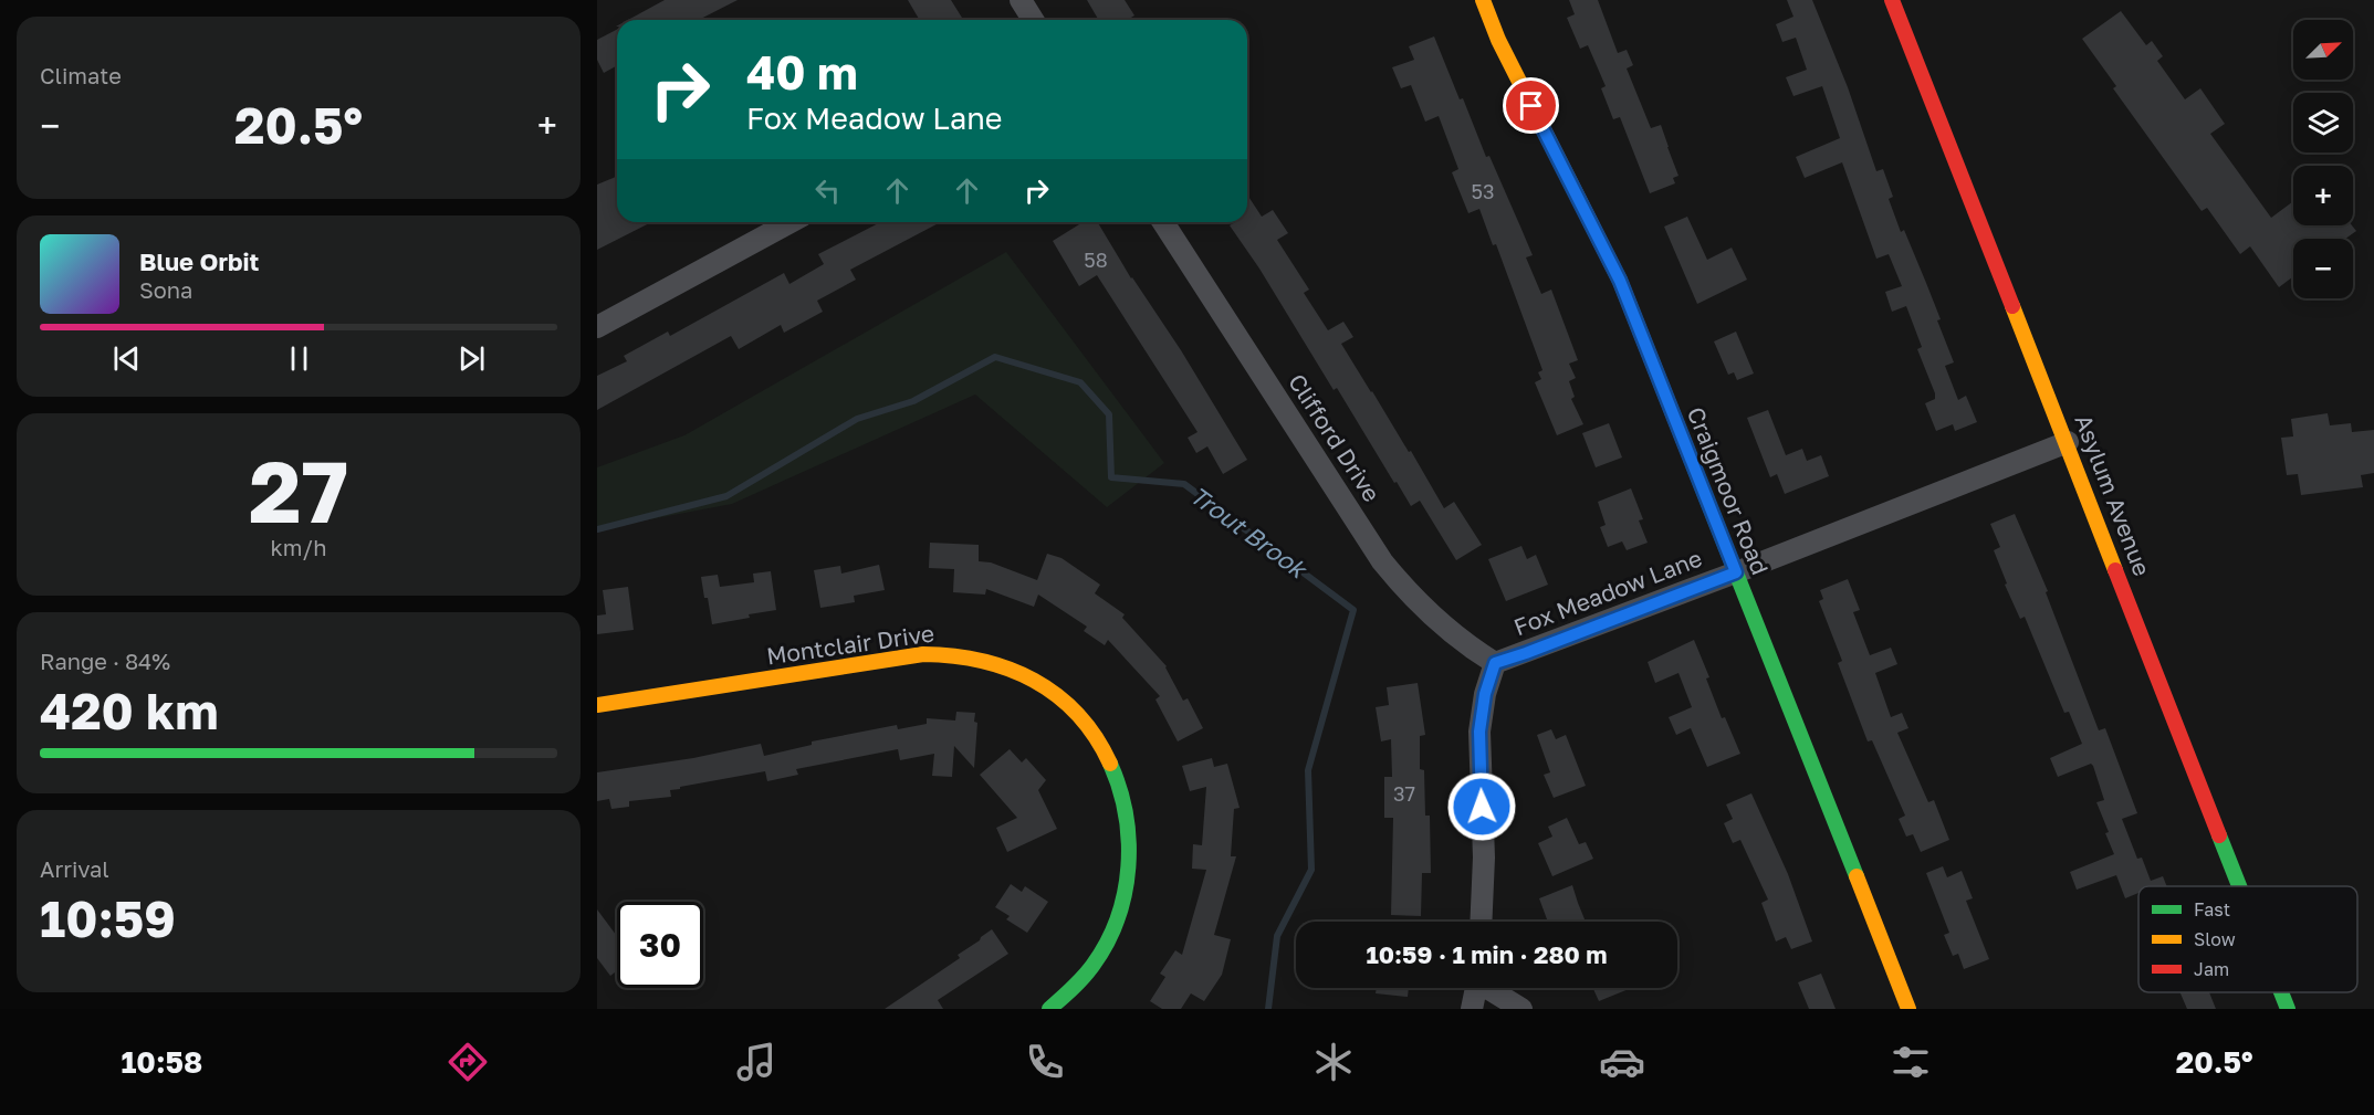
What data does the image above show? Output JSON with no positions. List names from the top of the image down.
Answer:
{
  "streets": {
    "street": [
      "Clifford Drive",
      "Craigmoor Road",
      "Asylum Avenue",
      "Fox Meadow Lane",
      "Montclair Drive"
    ]
  },
  "crossings": [
    ["Clifford Drive", "Fox Meadow Lane"],
    ["Craigmoor Road", "Fox Meadow Lane"],
    ["Asylum Avenue", "Fox Meadow Lane"]
  ],
  "water": ["Trout Brook"],
  "house_numbers": ["53", "58", "37"],
  "legend": ["Fast", "Slow", "Jam"],
  "north": "top right",
  "page": {
    "tile": [
      "Climate",
      ["27", "km/h"],
      ["Range · 84%", "420 km"],
      ["Arrival", "10:59"]
    ],
    "map_buttons": ["+", "−"],
    "turn": ["40 m", "Fox Meadow Lane"],
    "heat": ["−", "20.5°", "+"],
    "song": ["Blue Orbit", "Sona"],
    "limit": "30",
    "trip": "10:59 · 1 min · 280 m",
    "tabs": ["10:58", "20.5°"]
  }
}
